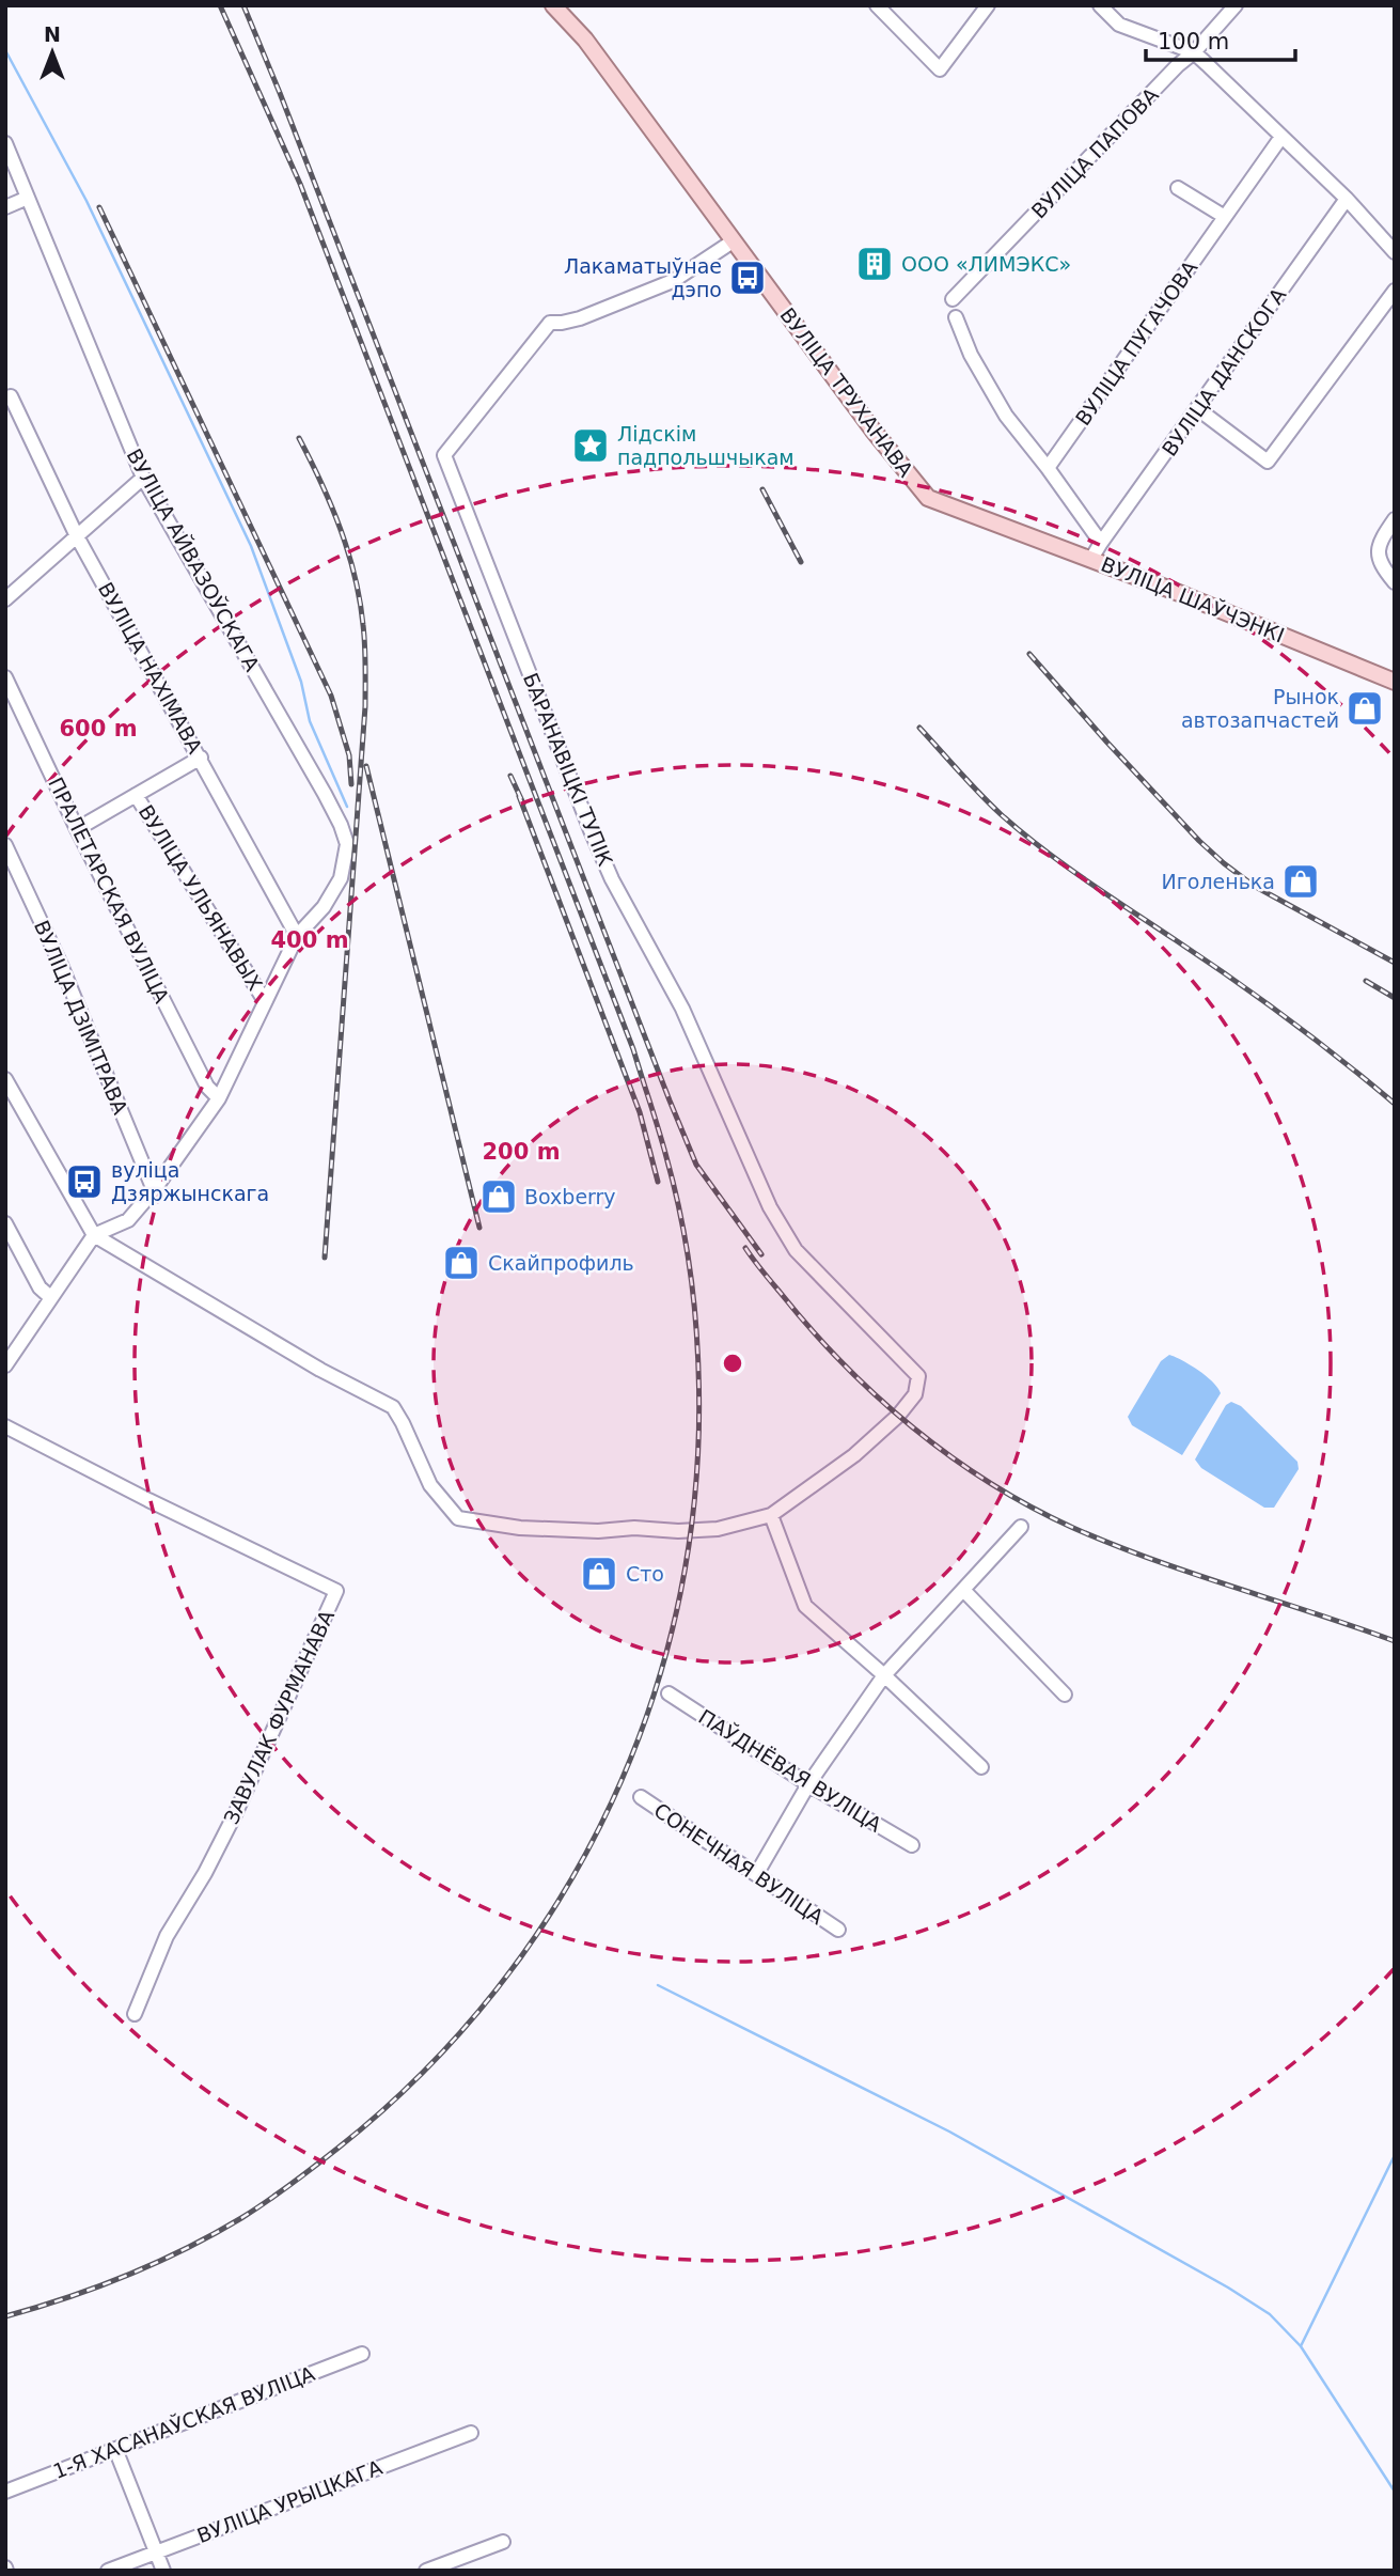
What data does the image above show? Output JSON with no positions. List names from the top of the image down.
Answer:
{
  "streets": {
    "main road": ["ВУЛІЦА ТРУХАНАВА", "ВУЛІЦА ШАЎЧЭНКІ"],
    "street": [
      "ВУЛІЦА ПАПОВА",
      "ВУЛІЦА ПУГАЧОВА",
      "ВУЛІЦА ДАНСКОГА",
      "ВУЛІЦА АЙВАЗОЎСКАГА",
      "ВУЛІЦА НАХІМАВА",
      "БАРАНАВІЦКІ ТУПІК",
      "ПРАЛЕТАРСКАЯ ВУЛІЦА",
      "ВУЛІЦА УЛЬЯНАВЫХ",
      "ВУЛІЦА ДЗІМІТРАВА",
      "ЗАВУЛАК ФУРМАНАВА",
      "ПАЎДНЁВАЯ ВУЛІЦА",
      "СОНЕЧНАЯ ВУЛІЦА",
      "1-Я ХАСАНАЎСКАЯ ВУЛІЦА",
      "ВУЛІЦА УРЫЦКАГА"
    ]
  },
  "crossings": [
    ["ВУЛІЦА ПУГАЧОВА", "ВУЛІЦА ШАЎЧЭНКІ"],
    ["ВУЛІЦА ДАНСКОГА", "ВУЛІЦА ШАЎЧЭНКІ"],
    ["ВУЛІЦА ТРУХАНАВА", "ВУЛІЦА ШАЎЧЭНКІ"],
    ["ВУЛІЦА ТРУХАНАВА", "БАРАНАВІЦКІ ТУПІК"],
    ["ВУЛІЦА АЙВАЗОЎСКАГА", "ВУЛІЦА НАХІМАВА"]
  ],
  "places": {
    "building": ["ООО «ЛИМЭКС»"],
    "bus stop": ["Лакаматыўнае дэпо", "вуліца Дзяржынскага"],
    "place": ["Лідскім падпольшчыкам"],
    "shop": [
      "Рынок автозапчастей",
      "Иголенька",
      "Boxberry",
      "Скайпрофиль",
      "Сто"
    ]
  },
  "scale_bar": "100 m",
  "north": "top",
  "rings": ["600 m", "400 m", "200 m"]
}
